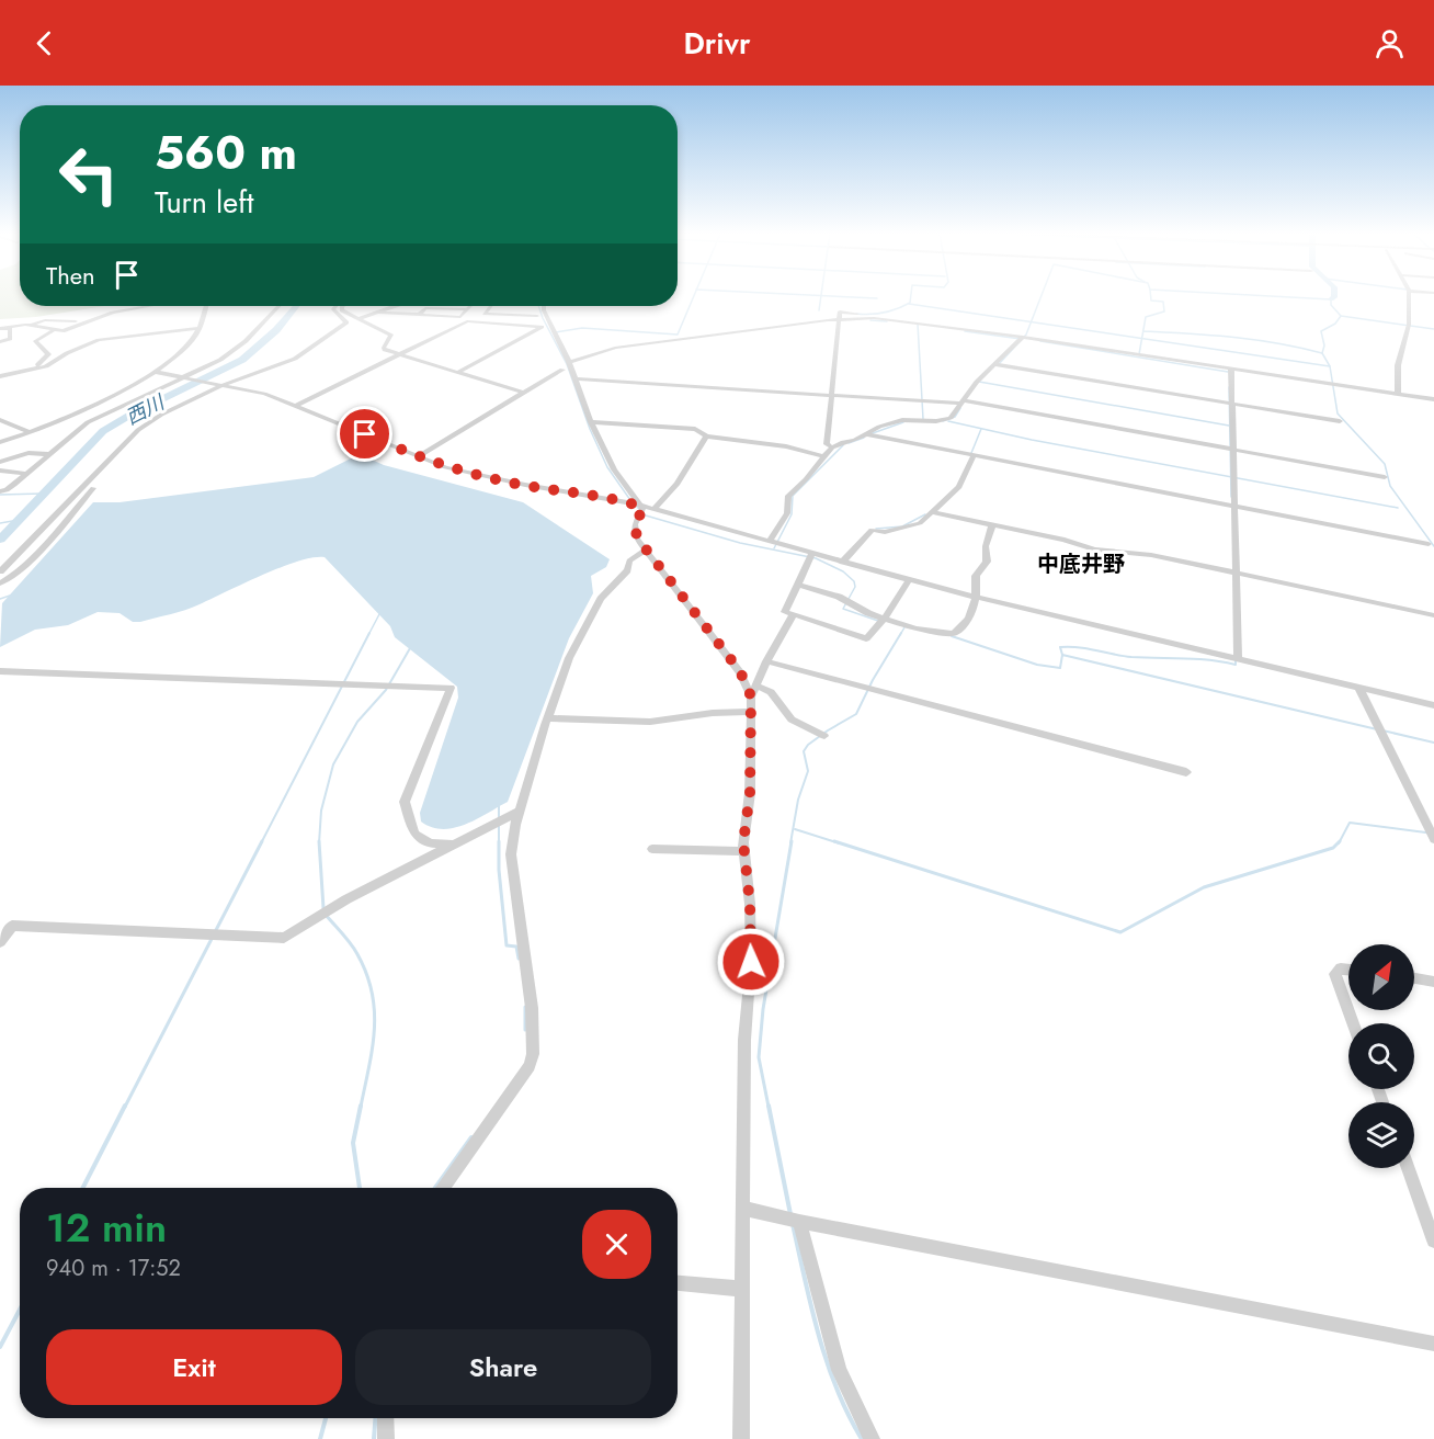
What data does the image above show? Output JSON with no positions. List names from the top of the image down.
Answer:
{
  "districts": ["中底井野"],
  "water": ["西川"],
  "north": "top right",
  "page": {
    "header": "Drivr",
    "turn": ["560 m", "Turn left"],
    "then": "Then",
    "heading": ["12 min", "940 m · 17:52"],
    "buttons": ["Exit", "Share"]
  }
}
